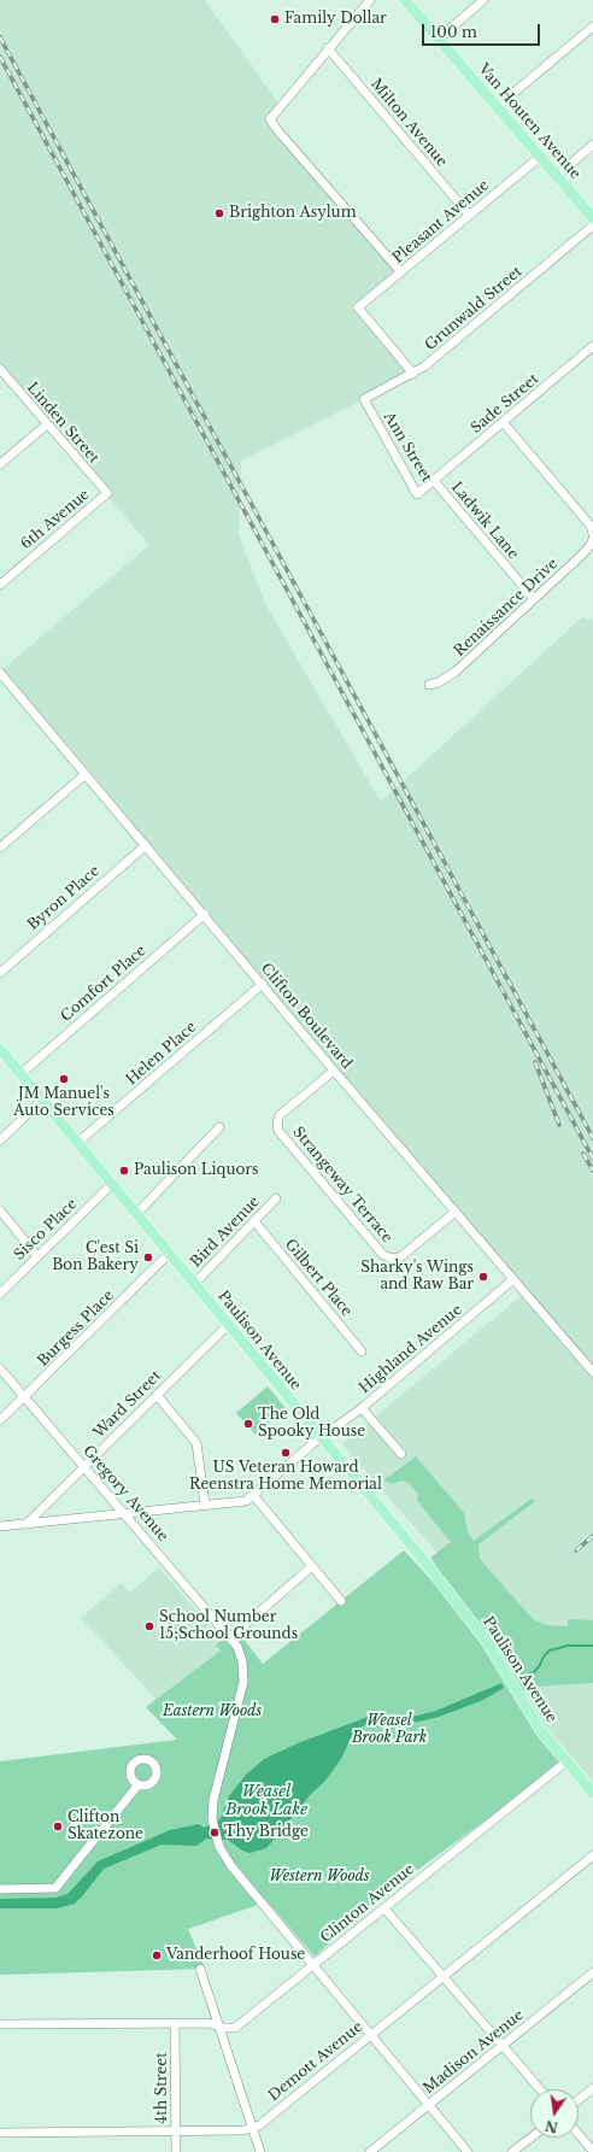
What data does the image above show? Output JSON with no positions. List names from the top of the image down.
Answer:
{
  "streets": {
    "main road": ["Van Houten Avenue", "Paulison Avenue"],
    "street": [
      "Milton Avenue",
      "Pleasant Avenue",
      "Grunwald Street",
      "Sade Street",
      "Linden Street",
      "Ann Street",
      "6th Avenue",
      "Ladwik Lane",
      "Renaissance Drive",
      "Byron Place",
      "Comfort Place",
      "Clifton Boulevard",
      "Helen Place",
      "Strangeway Terrace",
      "Sisco Place",
      "Bird Avenue",
      "Gilbert Place",
      "Burgess Place",
      "Highland Avenue",
      "Ward Street",
      "Gregory Avenue",
      "Clinton Avenue",
      "Madison Avenue",
      "Demott Avenue",
      "4th Street"
    ]
  },
  "crossings": [
    ["Van Houten Avenue", "Pleasant Avenue"],
    ["Milton Avenue", "Pleasant Avenue"],
    ["Pleasant Avenue", "Grunwald Street"],
    ["Grunwald Street", "Ann Street"],
    ["Sade Street", "Ann Street"],
    ["Sade Street", "Ladwik Lane"],
    ["Linden Street", "6th Avenue"],
    ["Ann Street", "Ladwik Lane"],
    ["Ladwik Lane", "Renaissance Drive"],
    ["Byron Place", "Clifton Boulevard"],
    ["Comfort Place", "Clifton Boulevard"],
    ["Comfort Place", "Paulison Avenue"],
    ["Clifton Boulevard", "Helen Place"],
    ["Clifton Boulevard", "Strangeway Terrace"],
    ["Clifton Boulevard", "Highland Avenue"],
    ["Helen Place", "Paulison Avenue"],
    ["Sisco Place", "Paulison Avenue"],
    ["Bird Avenue", "Gilbert Place"],
    ["Bird Avenue", "Paulison Avenue"],
    ["Burgess Place", "Paulison Avenue"],
    ["Burgess Place", "Gregory Avenue"],
    ["Paulison Avenue", "Highland Avenue"],
    ["Paulison Avenue", "Ward Street"],
    ["Paulison Avenue", "Clinton Avenue"],
    ["Highland Avenue", "Ward Street"],
    ["Highland Avenue", "Gregory Avenue"],
    ["Ward Street", "Gregory Avenue"],
    ["Gregory Avenue", "Clinton Avenue"],
    ["Clinton Avenue", "4th Street"],
    ["Demott Avenue", "4th Street"]
  ],
  "water": ["Weasel Brook Lake"],
  "parks": ["Eastern Woods", "Weasel Brook Park", "Western Woods"],
  "places": [
    "Family Dollar",
    "Brighton Asylum",
    "JM Manuel's Auto Services",
    "Paulison Liquors",
    "C'est Si Bon Bakery",
    "Sharky's Wings and Raw Bar",
    "The Old Spooky House",
    "US Veteran Howard Reenstra Home Memorial",
    "School Number 15;School Grounds",
    "Clifton Skatezone",
    "Thy Bridge",
    "Vanderhoof House"
  ],
  "scale_bar": "100 m",
  "north": "bottom"
}
